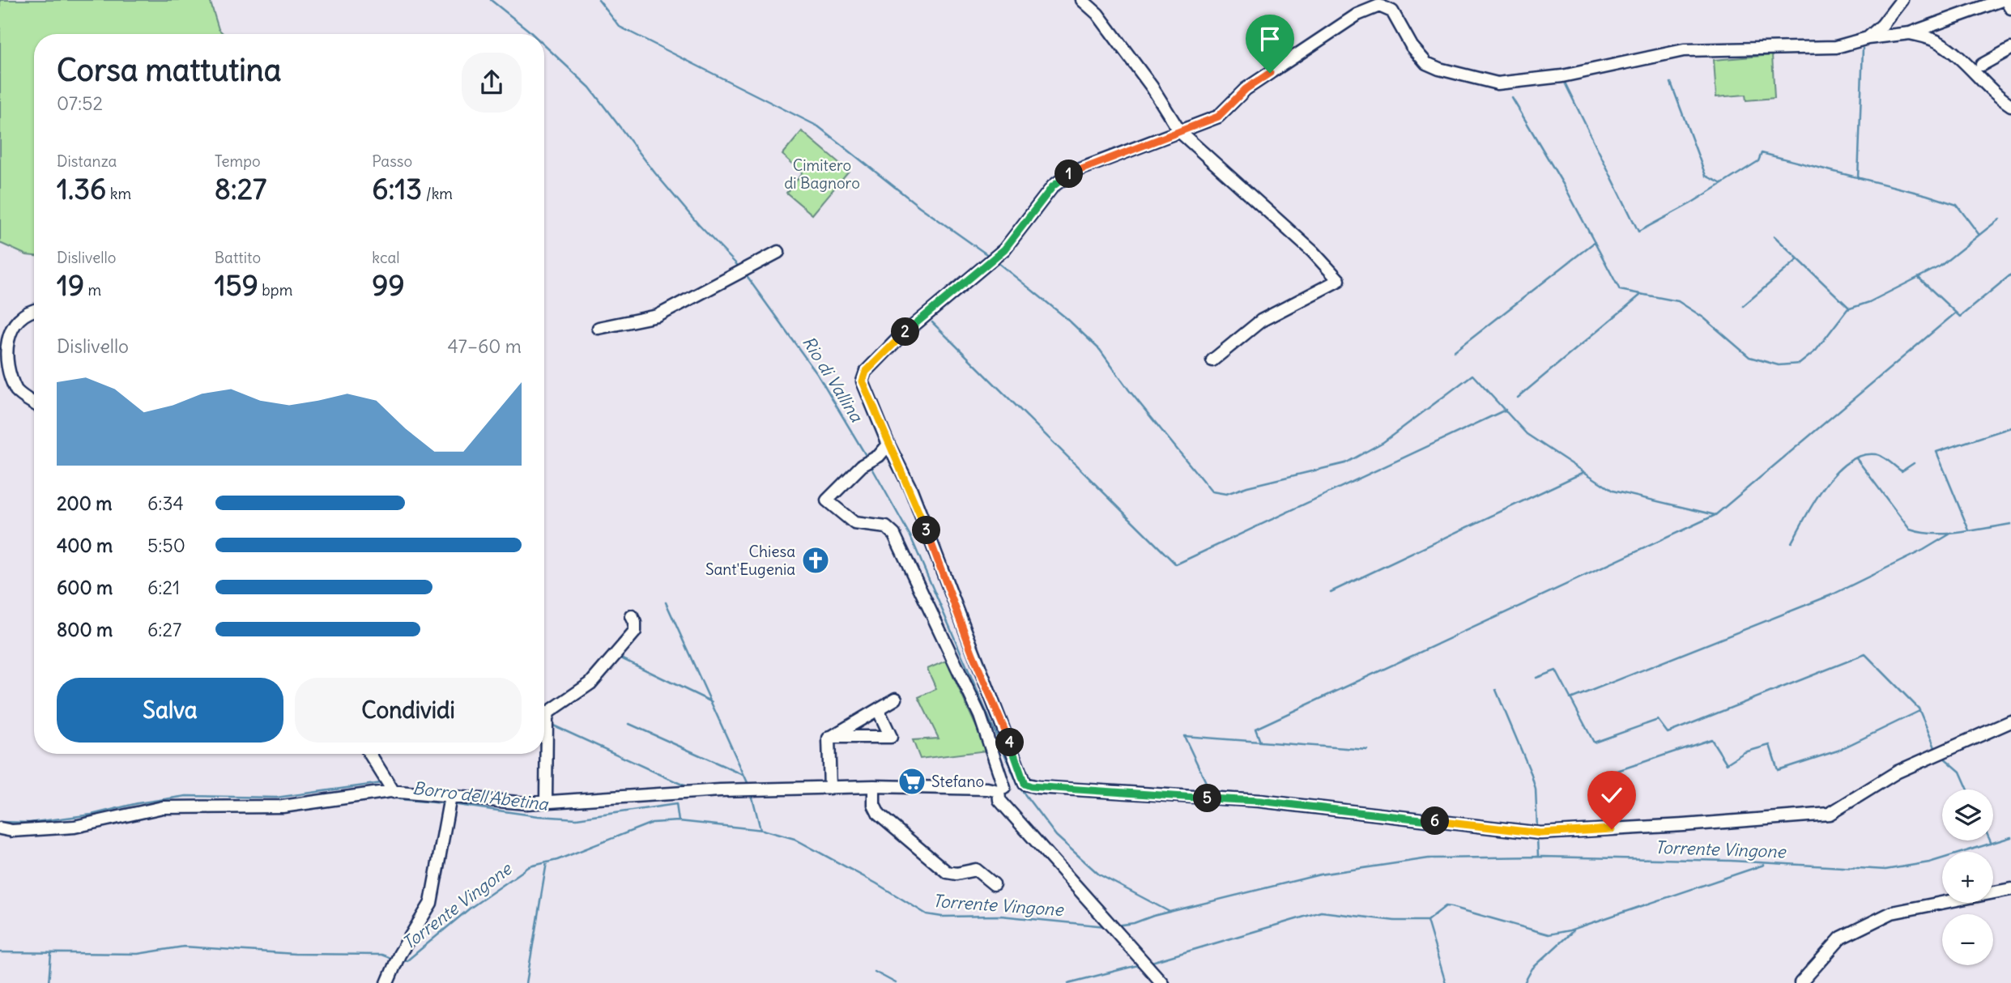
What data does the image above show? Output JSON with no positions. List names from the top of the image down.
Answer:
{
  "water": ["Rio di Vallina", "Borro dell'Abetina", "Torrente Vingone"],
  "parks": ["Cimitero di Bagnoro"],
  "places": {
    "church": ["Chiesa Sant'Eugenia"],
    "supermarket": ["Stefano"]
  },
  "page": {
    "heading": ["Corsa mattutina", "07:52"],
    "stats": [
      ["Distanza", "1.36 km"],
      ["Tempo", "8:27"],
      ["Passo", "6:13 /km"],
      ["Dislivello", "19 m"],
      ["Battito", "159 bpm"],
      ["kcal", "99"]
    ],
    "pins": [
      "1",
      "2",
      "3",
      "4",
      "5",
      "6"
    ],
    "chart": ["Dislivello", "47–60 m"],
    "list": [
      {
        "name": "200 m",
        "note": "6:34"
      },
      {
        "name": "400 m",
        "note": "5:50"
      },
      {
        "name": "600 m",
        "note": "6:21"
      },
      {
        "name": "800 m",
        "note": "6:27"
      }
    ],
    "buttons": ["Salva", "Condividi"],
    "map_buttons": ["+", "−"]
  }
}
